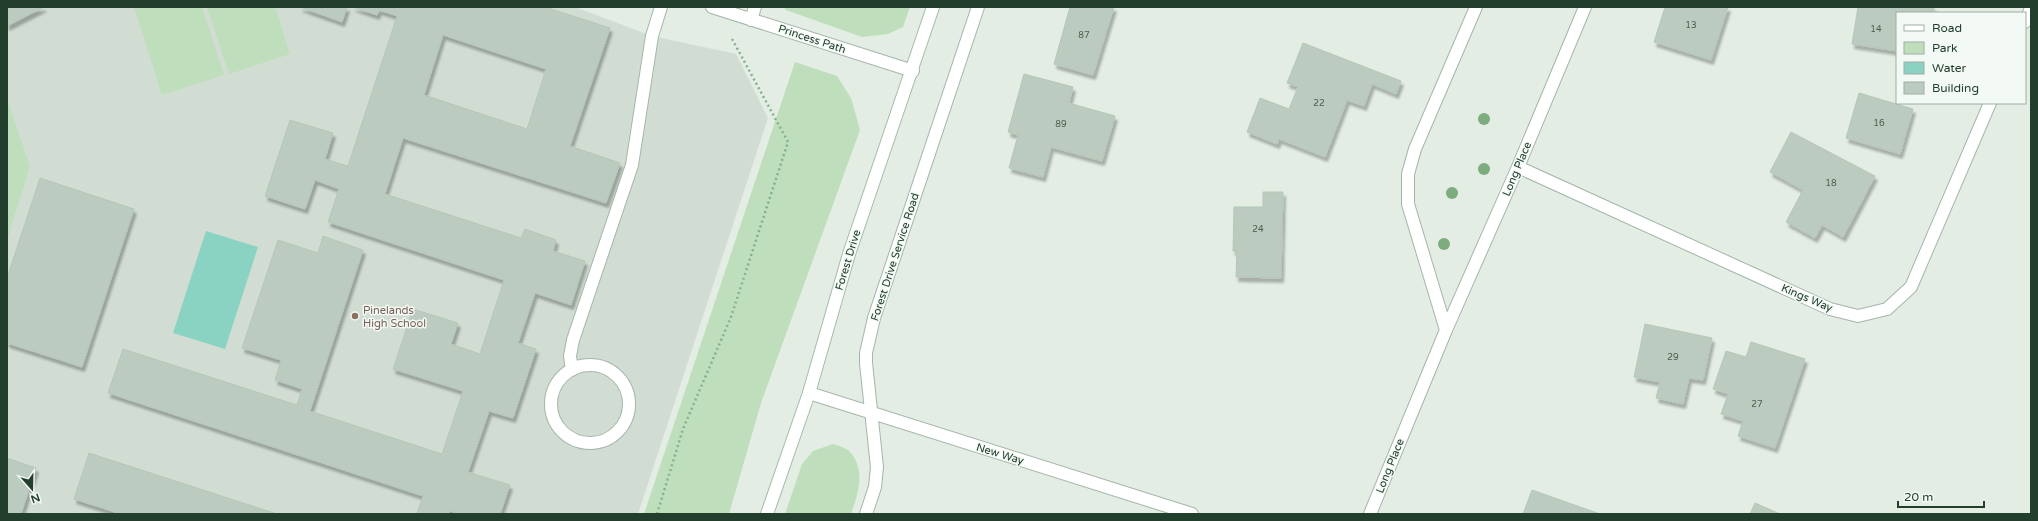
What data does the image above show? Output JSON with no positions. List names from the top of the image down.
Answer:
{
  "streets": {
    "street": [
      "Princess Path",
      "Long Place",
      "Forest Drive Service Road",
      "Forest Drive",
      "Kings Way",
      "New Way"
    ]
  },
  "crossings": [
    ["Princess Path", "Forest Drive"],
    ["Long Place", "Kings Way"],
    ["Forest Drive Service Road", "New Way"],
    ["Forest Drive", "New Way"]
  ],
  "places": ["Pinelands High School"],
  "house_numbers": [
    "13",
    "14",
    "87",
    "22",
    "16",
    "89",
    "18",
    "24",
    "29",
    "27"
  ],
  "legend": [
    "Road",
    "Park",
    "Water",
    "Building"
  ],
  "scale_bar": "20 m",
  "north": "bottom"
}
